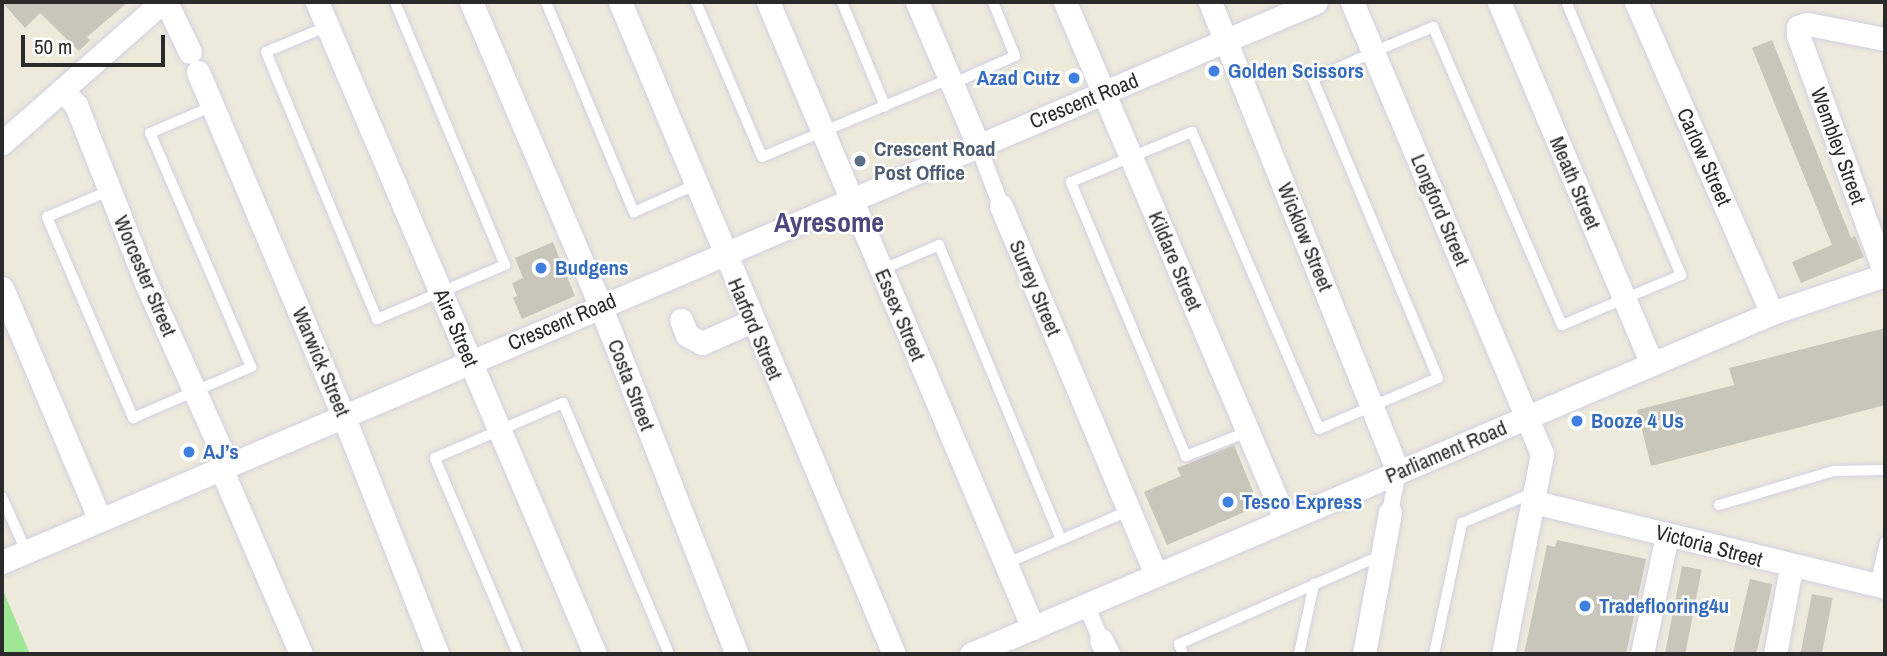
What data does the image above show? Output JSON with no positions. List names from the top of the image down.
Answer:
{
  "streets": {
    "street": [
      "Crescent Road",
      "Wembley Street",
      "Carlow Street",
      "Meath Street",
      "Longford Street",
      "Wicklow Street",
      "Kildare Street",
      "Worcester Street",
      "Surrey Street",
      "Essex Street",
      "Aire Street",
      "Harford Street",
      "Warwick Street",
      "Costa Street",
      "Parliament Road",
      "Victoria Street"
    ]
  },
  "crossings": [
    ["Crescent Road", "Wicklow Street"],
    ["Crescent Road", "Kildare Street"],
    ["Crescent Road", "Worcester Street"],
    ["Crescent Road", "Surrey Street"],
    ["Crescent Road", "Essex Street"],
    ["Crescent Road", "Aire Street"],
    ["Crescent Road", "Harford Street"],
    ["Crescent Road", "Warwick Street"],
    ["Crescent Road", "Costa Street"],
    ["Wembley Street", "Parliament Road"],
    ["Carlow Street", "Parliament Road"],
    ["Meath Street", "Parliament Road"],
    ["Longford Street", "Parliament Road"],
    ["Longford Street", "Victoria Street"],
    ["Wicklow Street", "Parliament Road"],
    ["Kildare Street", "Parliament Road"],
    ["Surrey Street", "Parliament Road"],
    ["Essex Street", "Parliament Road"]
  ],
  "districts": ["Ayresome"],
  "places": [
    "Golden Scissors",
    "Azad Cutz",
    "Crescent Road Post Office",
    "Budgens",
    "Booze 4 Us",
    "AJ’s",
    "Tesco Express",
    "Tradeflooring4u"
  ],
  "scale_bar": "50 m"
}
